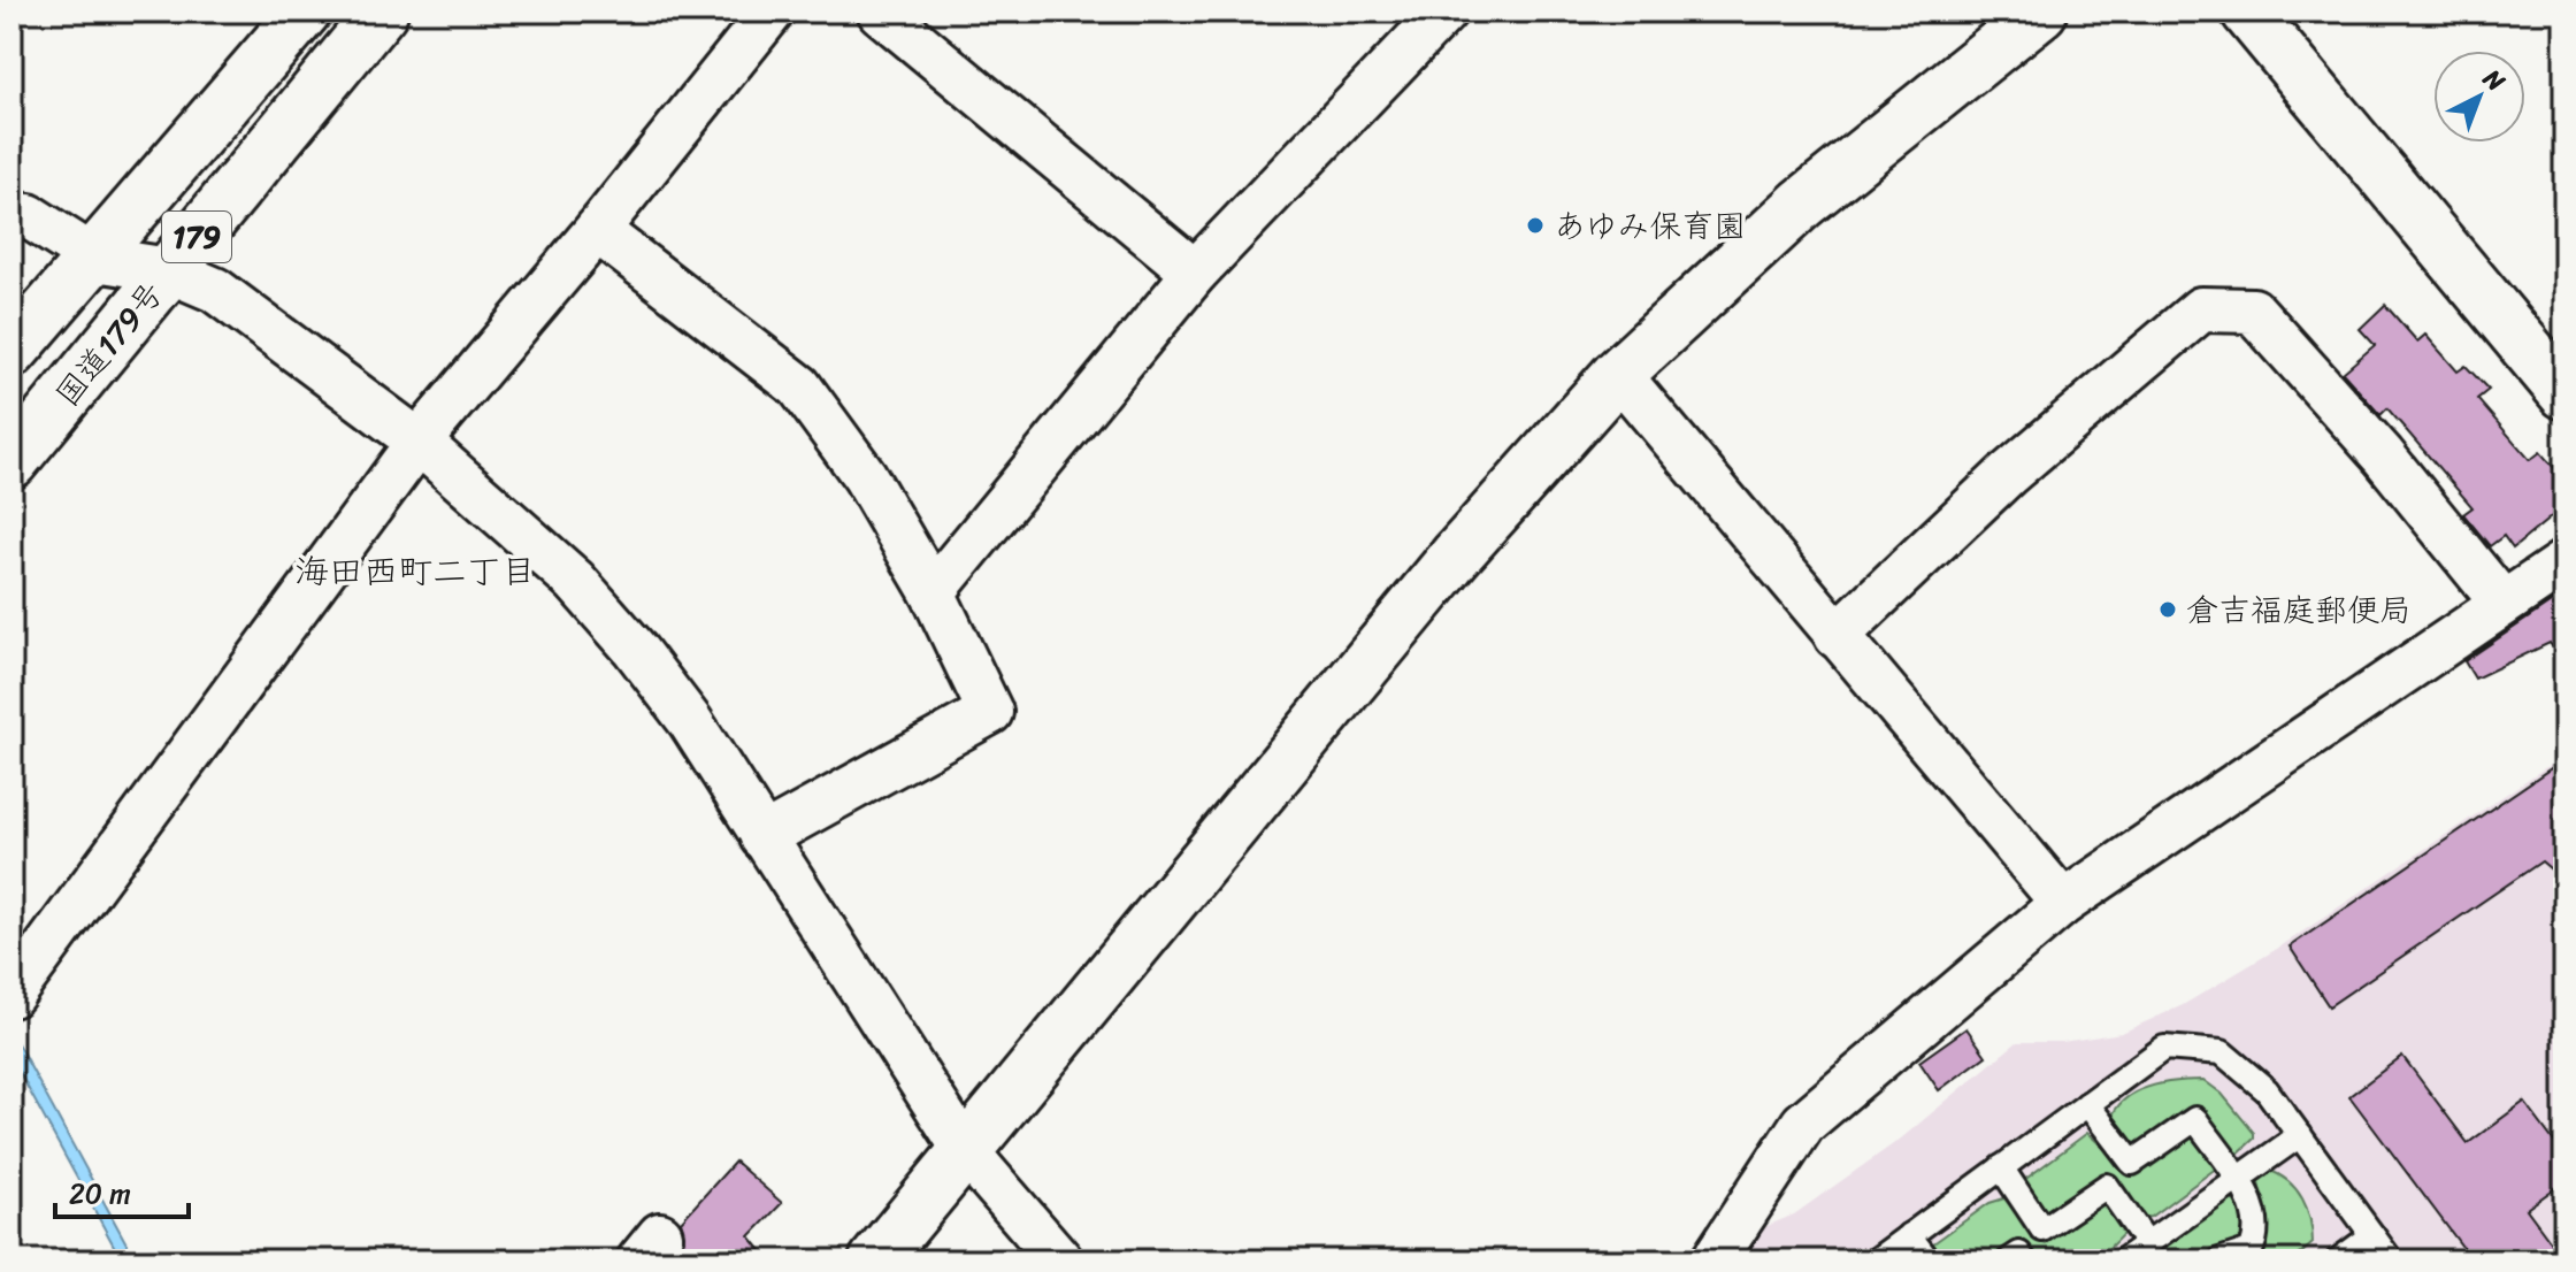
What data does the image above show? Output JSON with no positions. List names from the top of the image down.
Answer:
{
  "streets": {
    "main road": ["179", "国道179号"]
  },
  "districts": ["海田西町二丁目"],
  "places": ["あゆみ保育園", "倉吉福庭郵便局"],
  "scale_bar": "20 m",
  "north": "top right"
}
